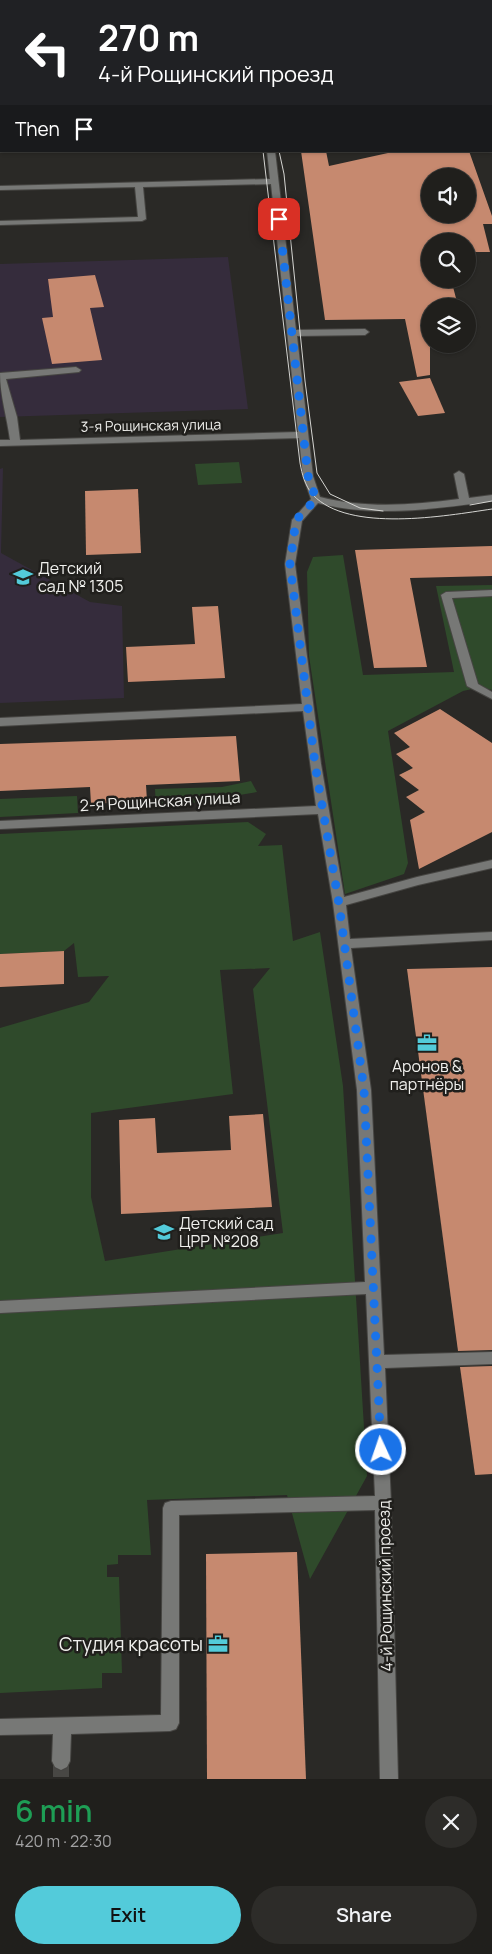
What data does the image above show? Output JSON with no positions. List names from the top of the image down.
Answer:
{
  "streets": {
    "street": ["3-я Рощинская улица", "2-я Рощинская улица", "4-й Рощинский проезд"]
  },
  "crossings": [
    ["2-я Рощинская улица", "4-й Рощинский проезд"]
  ],
  "places": {
    "school or university": ["Детский сад № 1305", "Детский сад ЦРР №208"],
    "office": ["Аронов & партнёры", "Студия красоты"]
  },
  "page": {
    "turn": ["270 m", "4-й Рощинский проезд"],
    "then": "Then",
    "heading": ["6 min", "420 m · 22:30"],
    "buttons": ["Exit", "Share"]
  }
}
